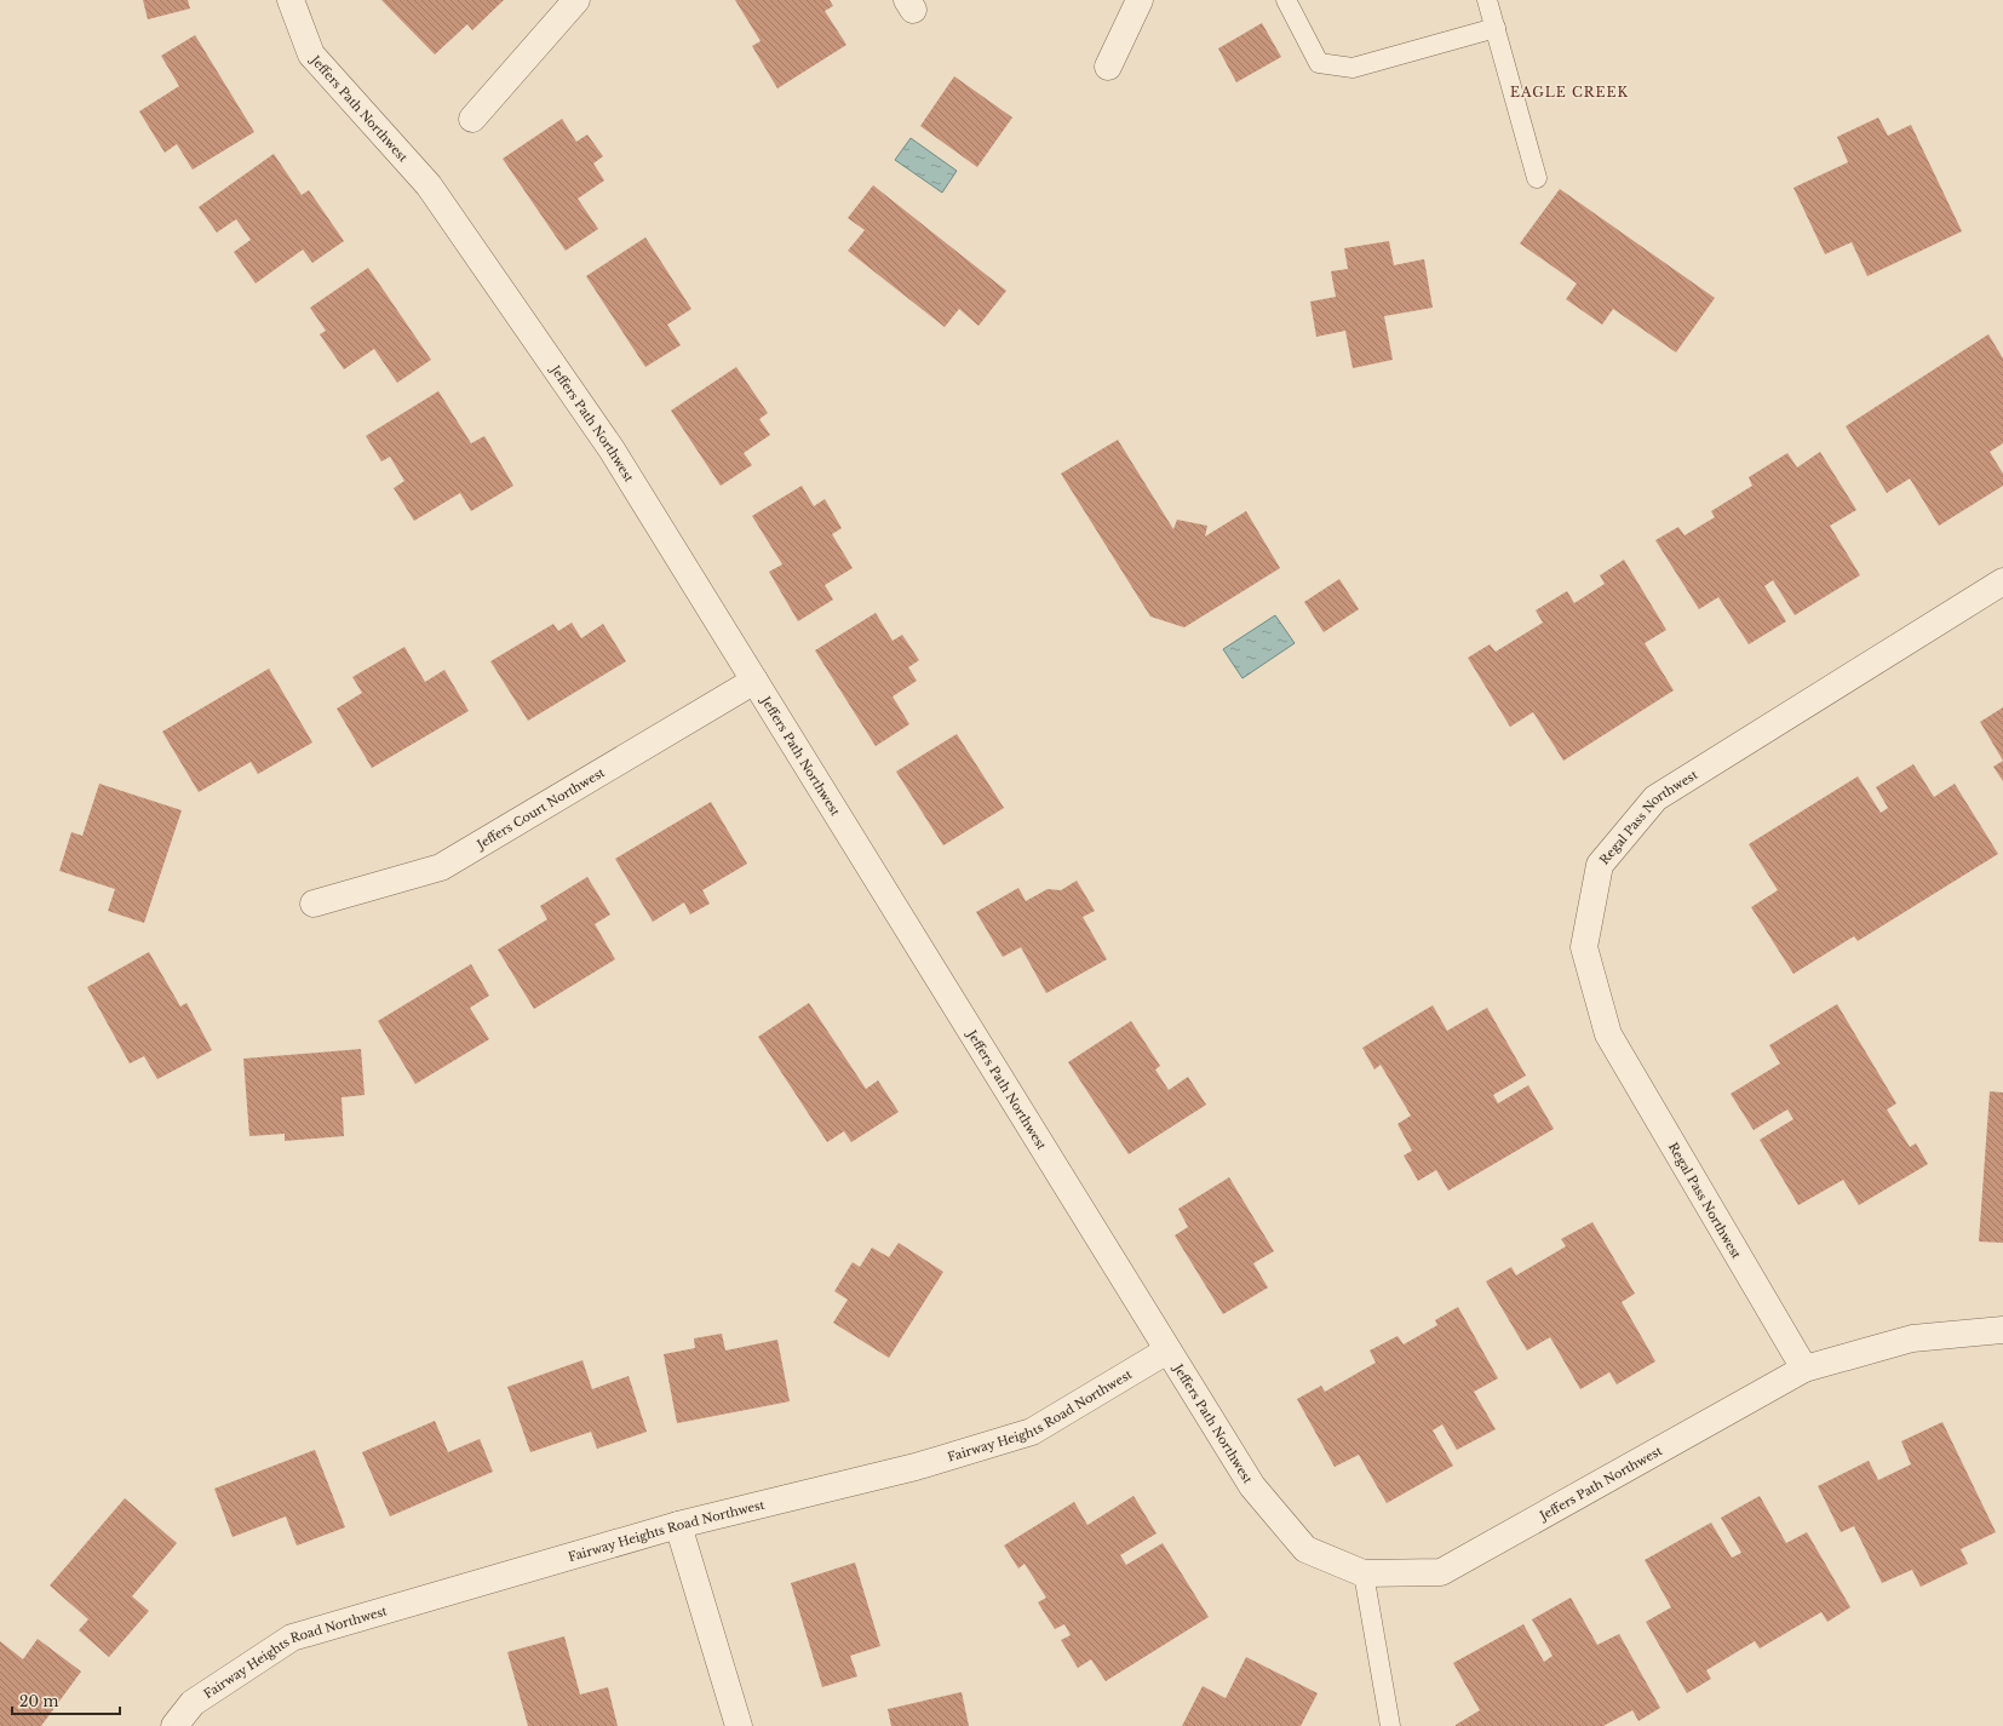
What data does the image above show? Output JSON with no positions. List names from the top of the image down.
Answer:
{
  "streets": {
    "street": [
      "Jeffers Path Northwest",
      "Jeffers Court Northwest",
      "Regal Pass Northwest",
      "Fairway Heights Road Northwest"
    ]
  },
  "crossings": [
    ["Jeffers Path Northwest", "Jeffers Court Northwest"],
    ["Jeffers Path Northwest", "Regal Pass Northwest"],
    ["Jeffers Path Northwest", "Fairway Heights Road Northwest"]
  ],
  "districts": ["EAGLE CREEK"],
  "scale_bar": "20 m"
}
